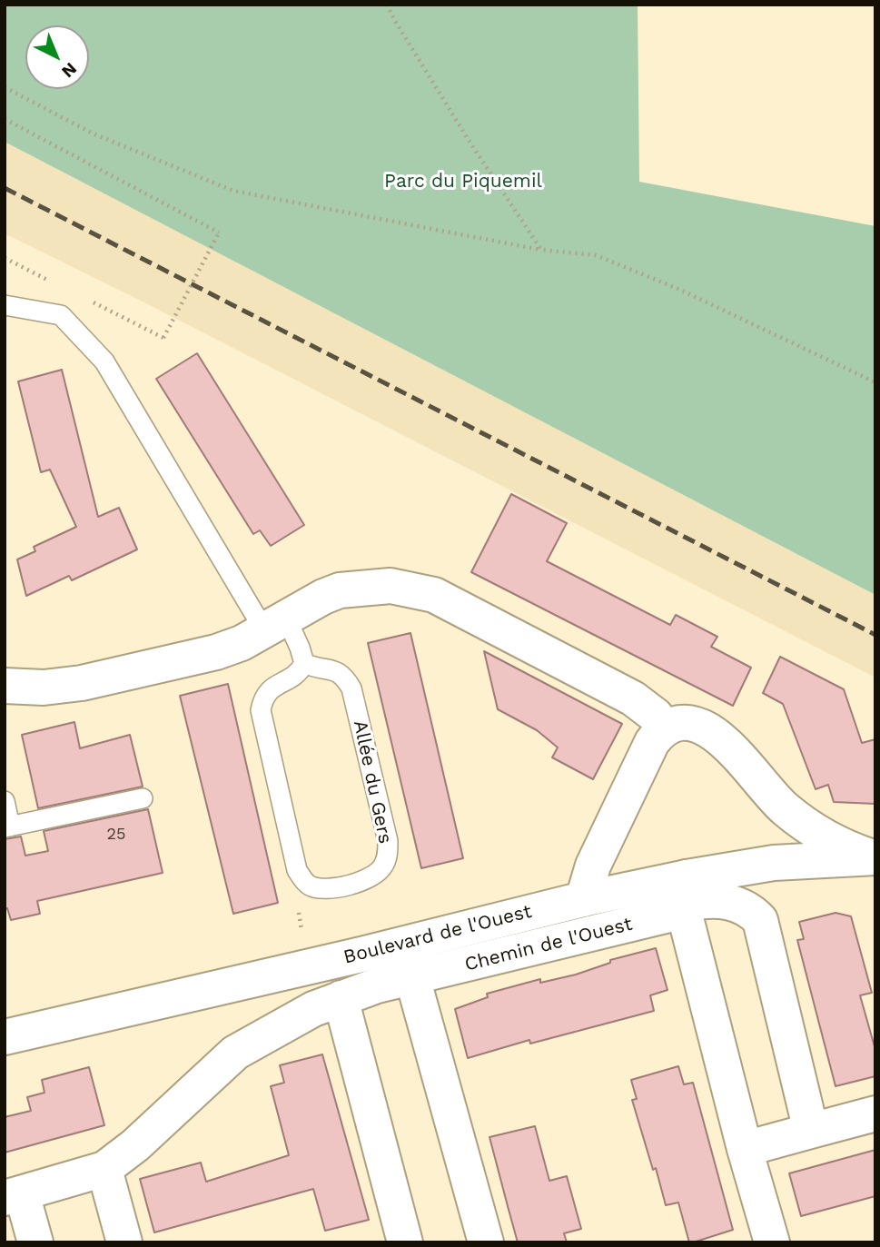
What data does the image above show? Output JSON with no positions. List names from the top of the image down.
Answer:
{
  "streets": {
    "street": ["Boulevard de l'Ouest", "Chemin de l'Ouest"],
    "lane": ["Allée du Gers"]
  },
  "crossings": [
    ["Boulevard de l'Ouest", "Chemin de l'Ouest"]
  ],
  "parks": ["Parc du Piquemil"],
  "house_numbers": ["25"],
  "north": "bottom right"
}
